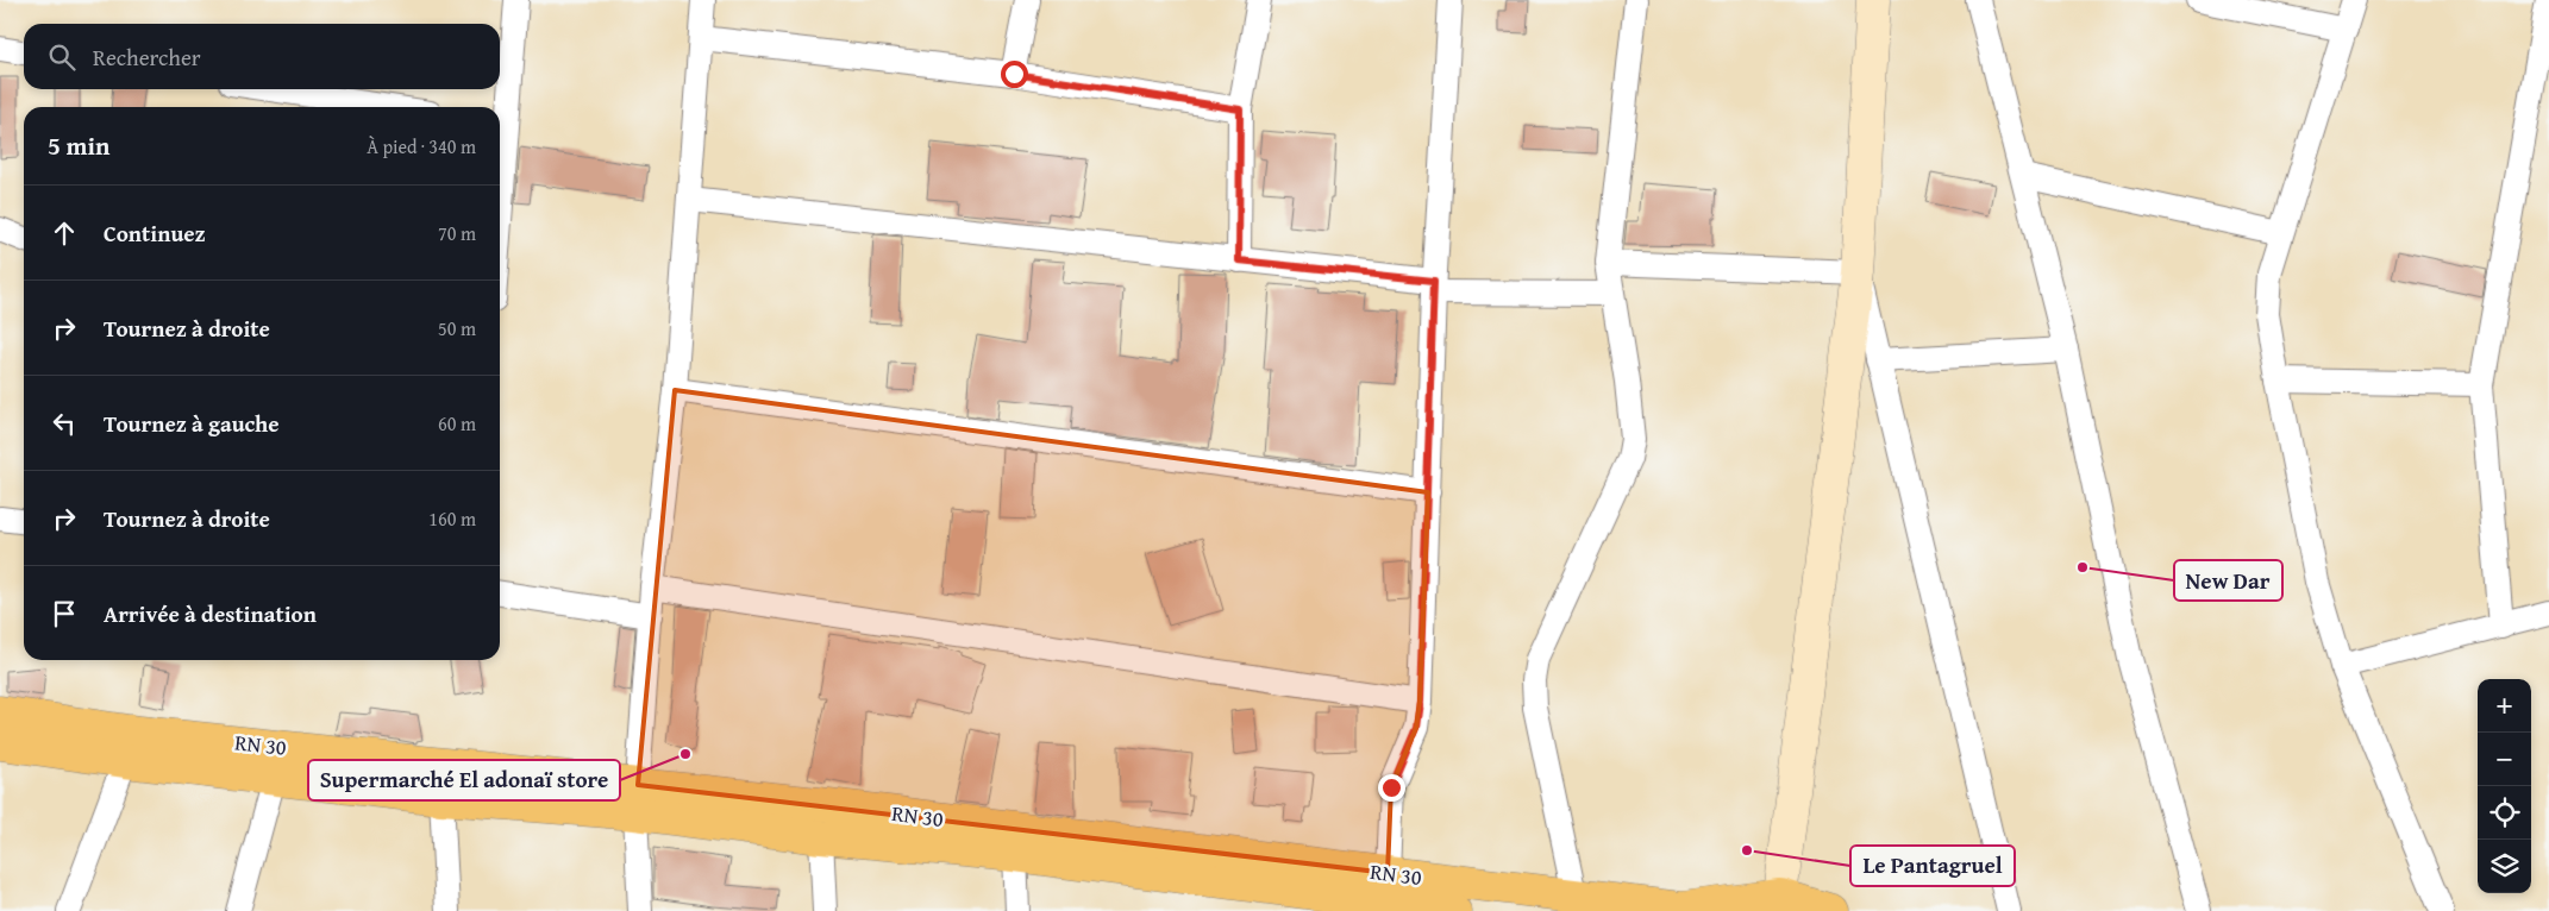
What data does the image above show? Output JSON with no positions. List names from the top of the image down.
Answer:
{
  "streets": {
    "main road": ["RN 30"]
  },
  "places": ["New Dar", "Supermarché El adonaï store", "Le Pantagruel"],
  "page": {
    "search": "Rechercher",
    "heading": ["5 min", "À pied · 340 m"],
    "list": [
      ["Continuez", "70 m"],
      ["Tournez à droite", "50 m"],
      ["Tournez à gauche", "60 m"],
      ["Tournez à droite", "160 m"],
      "Arrivée à destination"
    ],
    "map_buttons": ["+", "−"]
  }
}
